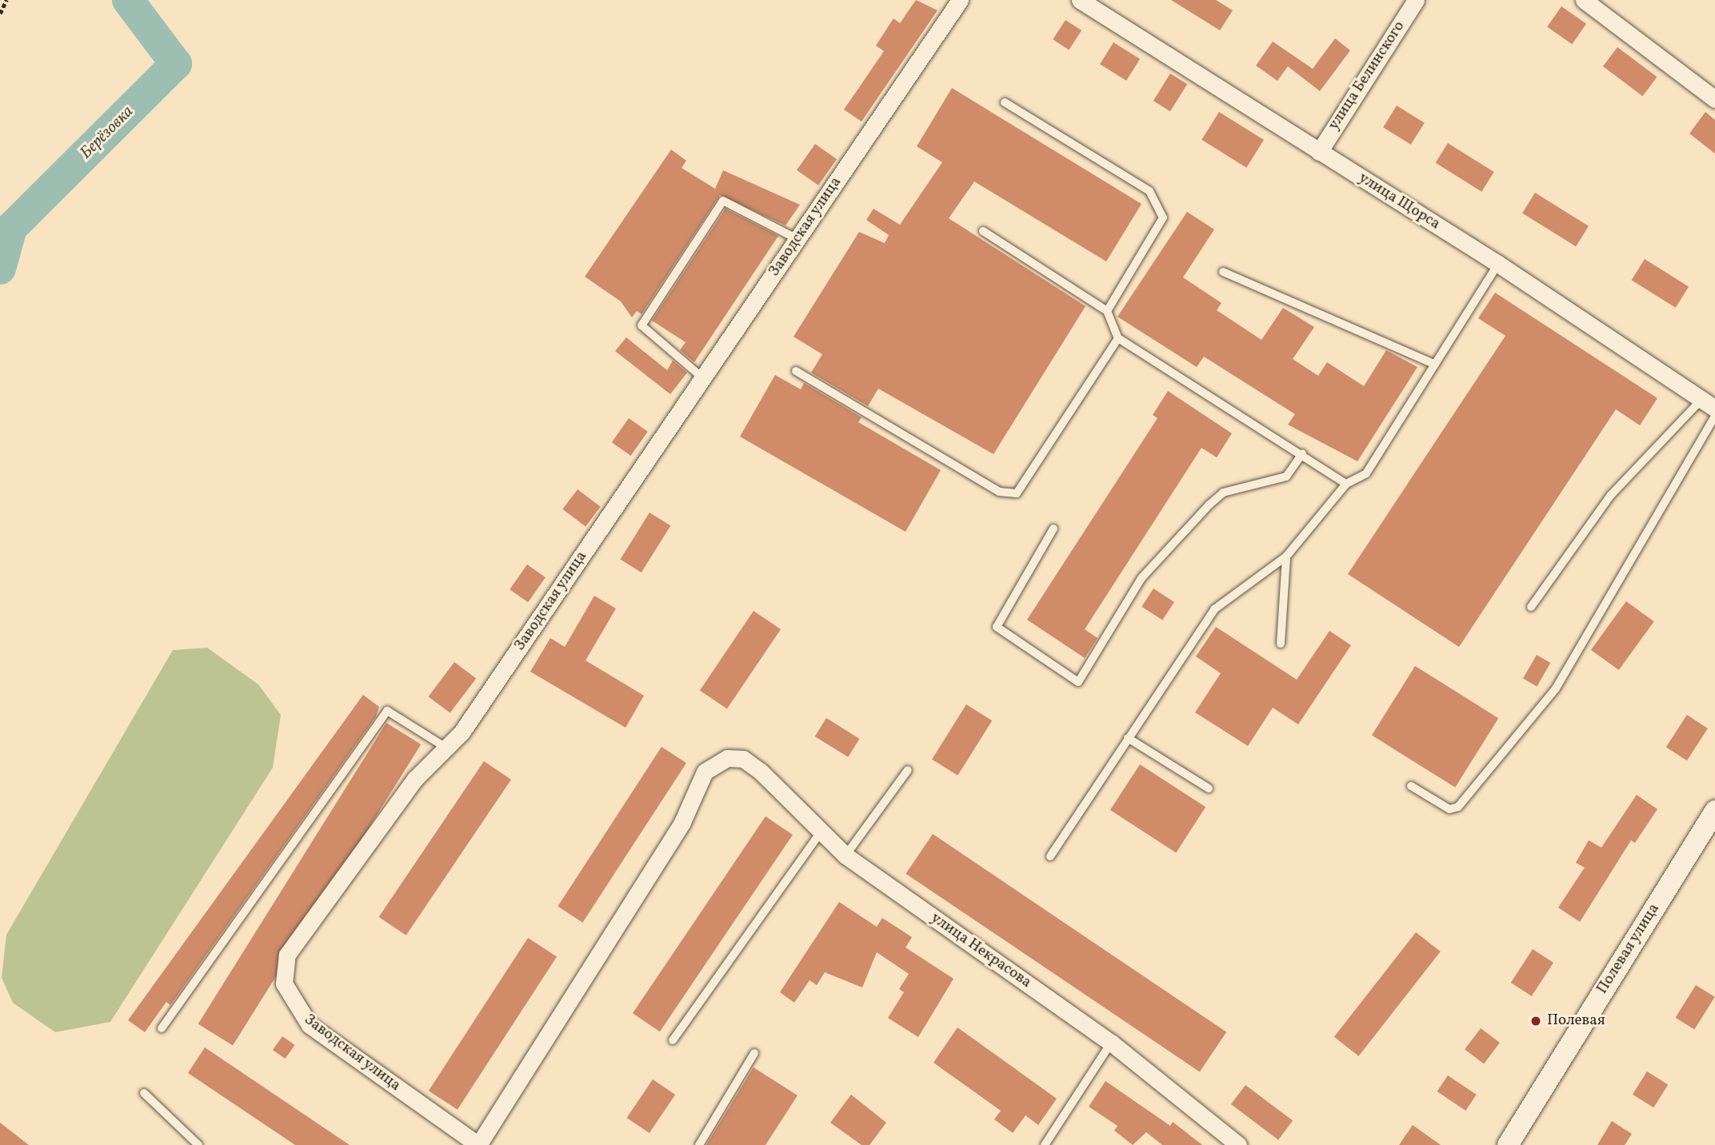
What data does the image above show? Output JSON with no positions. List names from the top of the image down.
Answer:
{
  "streets": {
    "street": [
      "улица Белинского",
      "улица Щорса",
      "Заводская улица",
      "Полевая улица",
      "улица Некрасова"
    ]
  },
  "crossings": [
    ["улица Белинского", "улица Щорса"],
    ["Заводская улица", "улица Некрасова"]
  ],
  "water": ["Берёзовка"],
  "places": ["Полевая"]
}
